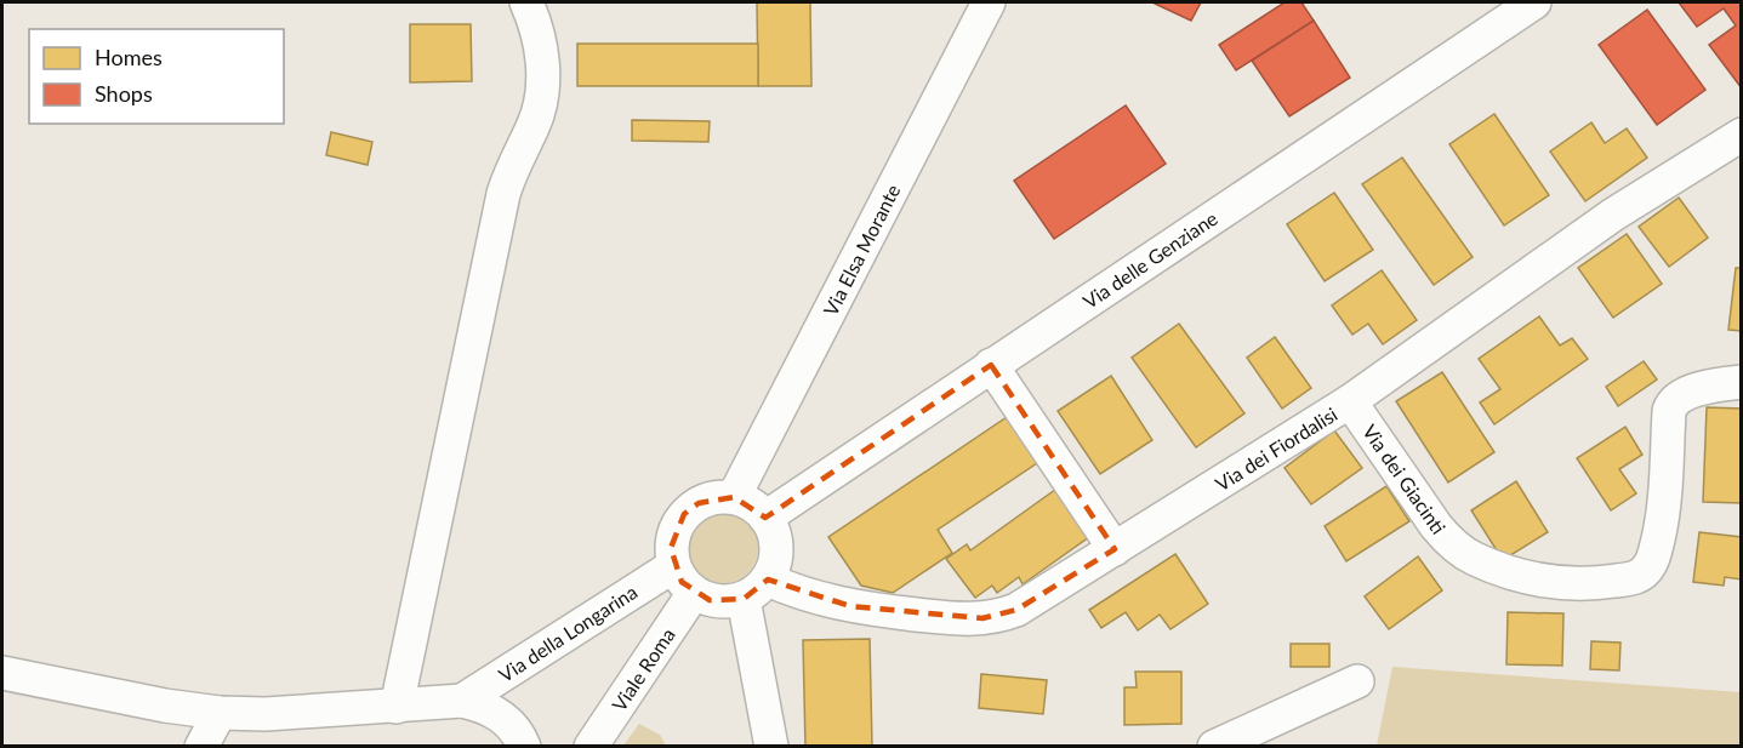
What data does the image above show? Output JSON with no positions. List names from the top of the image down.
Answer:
{
  "streets": {
    "street": [
      "Via Elsa Morante",
      "Via delle Genziane",
      "Via dei Fiordalisi",
      "Via dei Giacinti",
      "Via della Longarina",
      "Viale Roma"
    ]
  },
  "crossings": [
    ["Via Elsa Morante", "Via delle Genziane"],
    ["Via Elsa Morante", "Via dei Fiordalisi"],
    ["Via Elsa Morante", "Via della Longarina"],
    ["Via Elsa Morante", "Viale Roma"],
    ["Via delle Genziane", "Via dei Fiordalisi"],
    ["Via delle Genziane", "Via della Longarina"],
    ["Via delle Genziane", "Viale Roma"],
    ["Via dei Fiordalisi", "Via dei Giacinti"],
    ["Via dei Fiordalisi", "Via della Longarina"],
    ["Via dei Fiordalisi", "Viale Roma"],
    ["Via della Longarina", "Viale Roma"]
  ],
  "legend": ["Homes", "Shops"]
}
